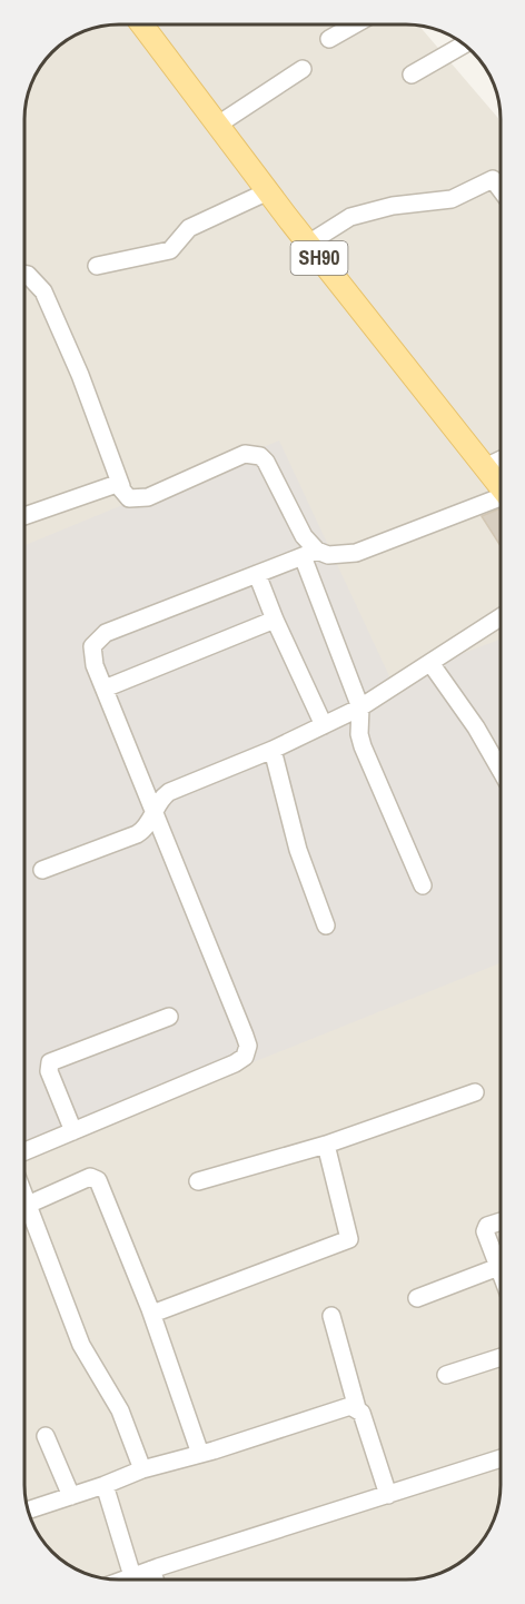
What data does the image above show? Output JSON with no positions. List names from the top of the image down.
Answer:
{
  "streets": {
    "main road": ["SH90"]
  }
}
